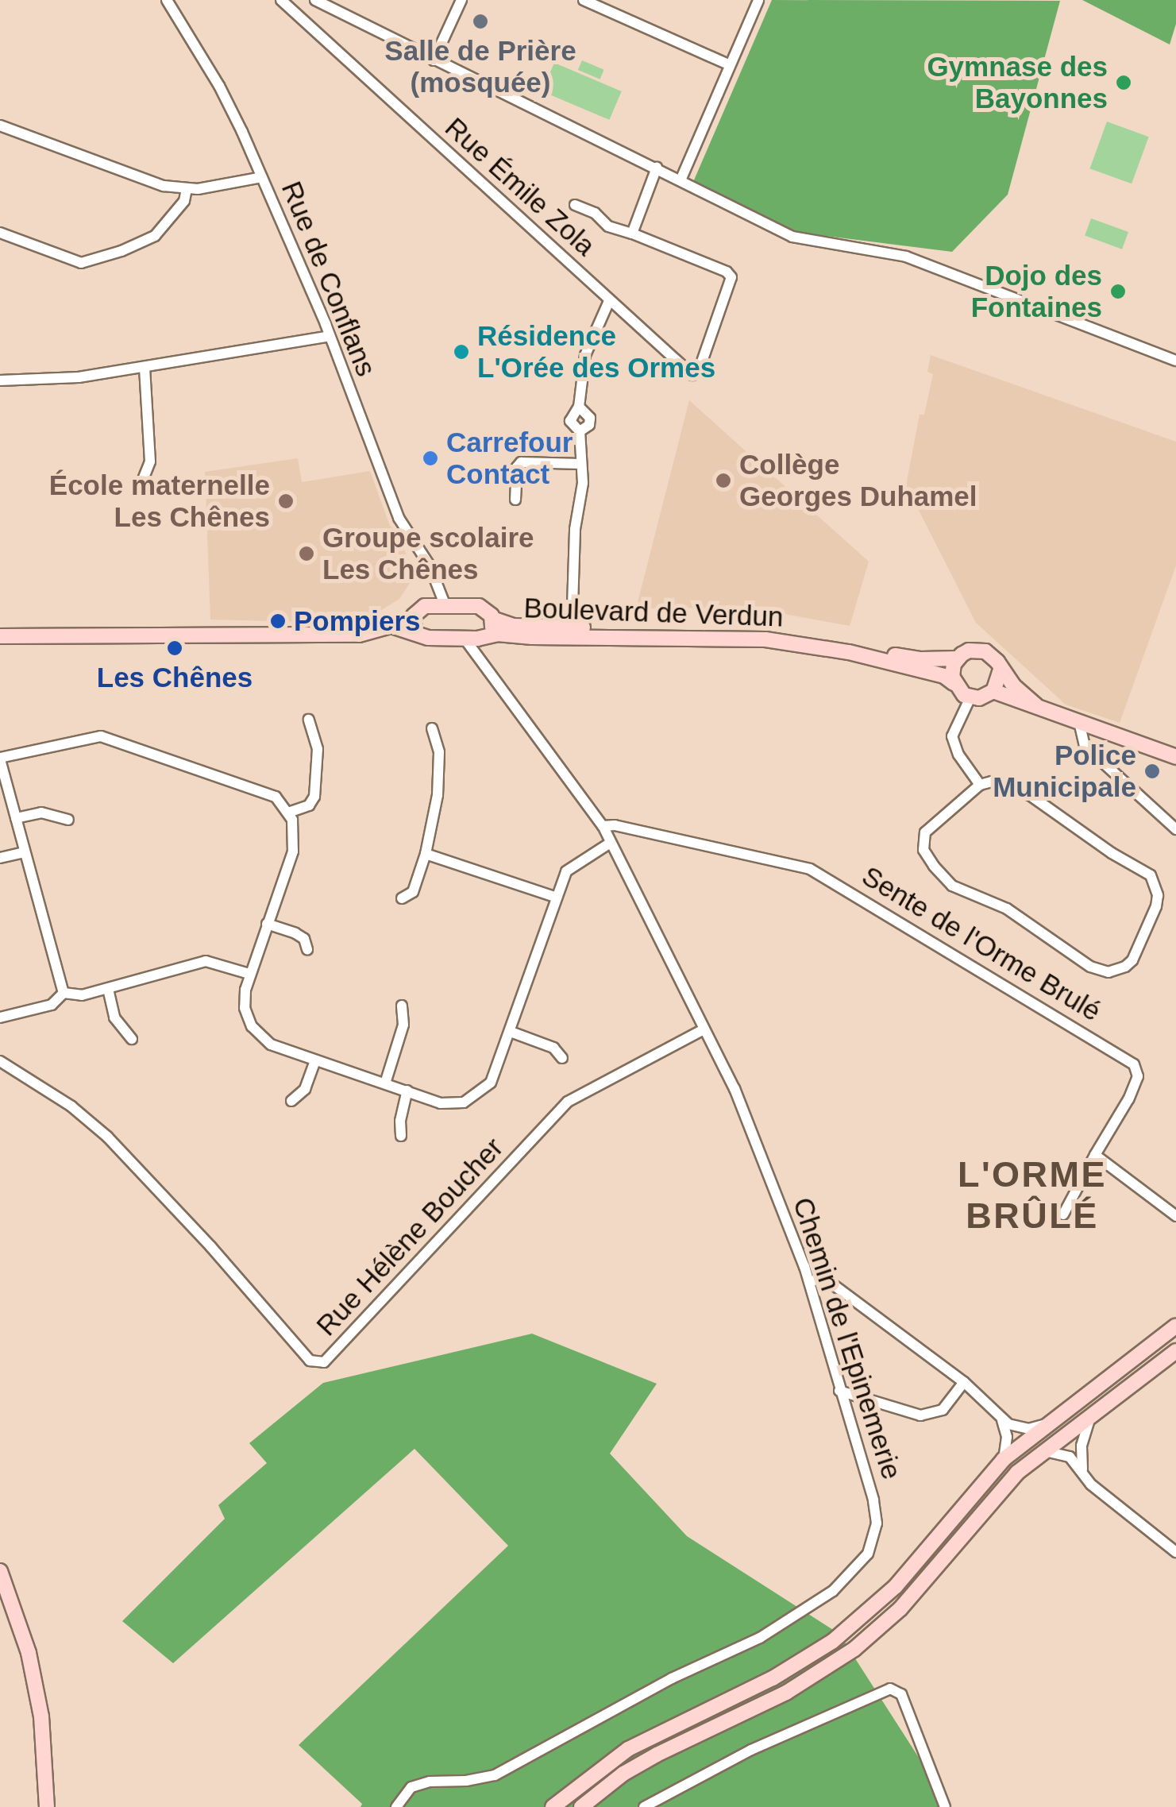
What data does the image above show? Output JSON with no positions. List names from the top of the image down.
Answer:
{
  "streets": {
    "main road": ["Boulevard de Verdun"],
    "street": [
      "Rue Émile Zola",
      "Rue de Conflans",
      "Sente de l'Orme Brulé",
      "Rue Hélène Boucher",
      "Chemin de l'Epinemerie"
    ]
  },
  "crossings": [
    ["Rue de Conflans", "Boulevard de Verdun"],
    ["Boulevard de Verdun", "Chemin de l'Epinemerie"],
    ["Sente de l'Orme Brulé", "Chemin de l'Epinemerie"],
    ["Rue Hélène Boucher", "Chemin de l'Epinemerie"]
  ],
  "districts": ["L'ORME BRÛLÉ"],
  "places": [
    "Salle de Prière (mosquée)",
    "Gymnase des Bayonnes",
    "Dojo des Fontaines",
    "Résidence L'Orée des Ormes",
    "Carrefour Contact",
    "Collège Georges Duhamel",
    "École maternelle Les Chênes",
    "Groupe scolaire Les Chênes",
    "Pompiers",
    "Les Chênes",
    "Police Municipale"
  ]
}
